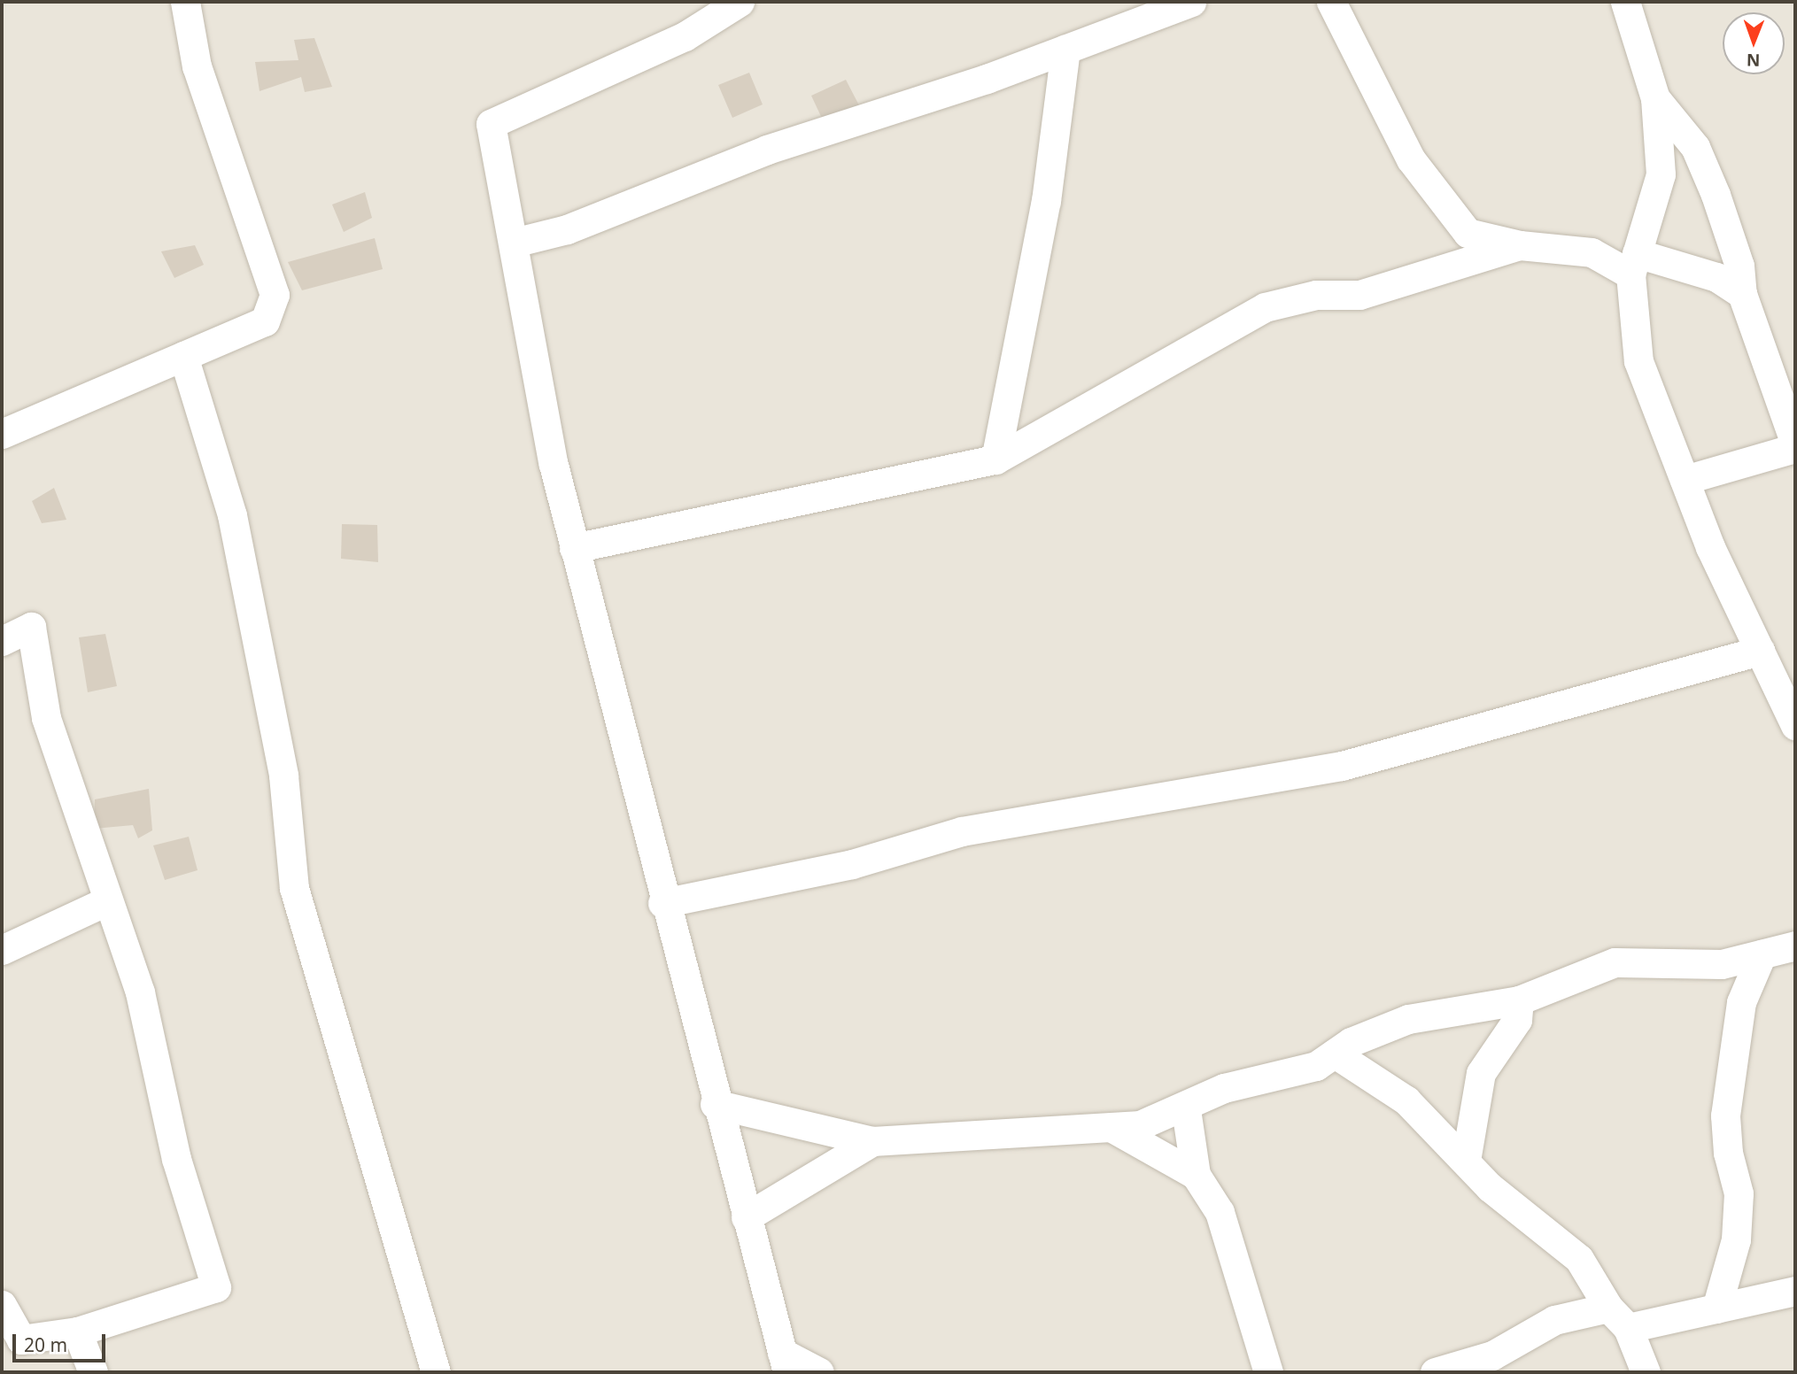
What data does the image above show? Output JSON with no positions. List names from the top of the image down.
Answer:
{
  "scale_bar": "20 m",
  "north": "bottom"
}
